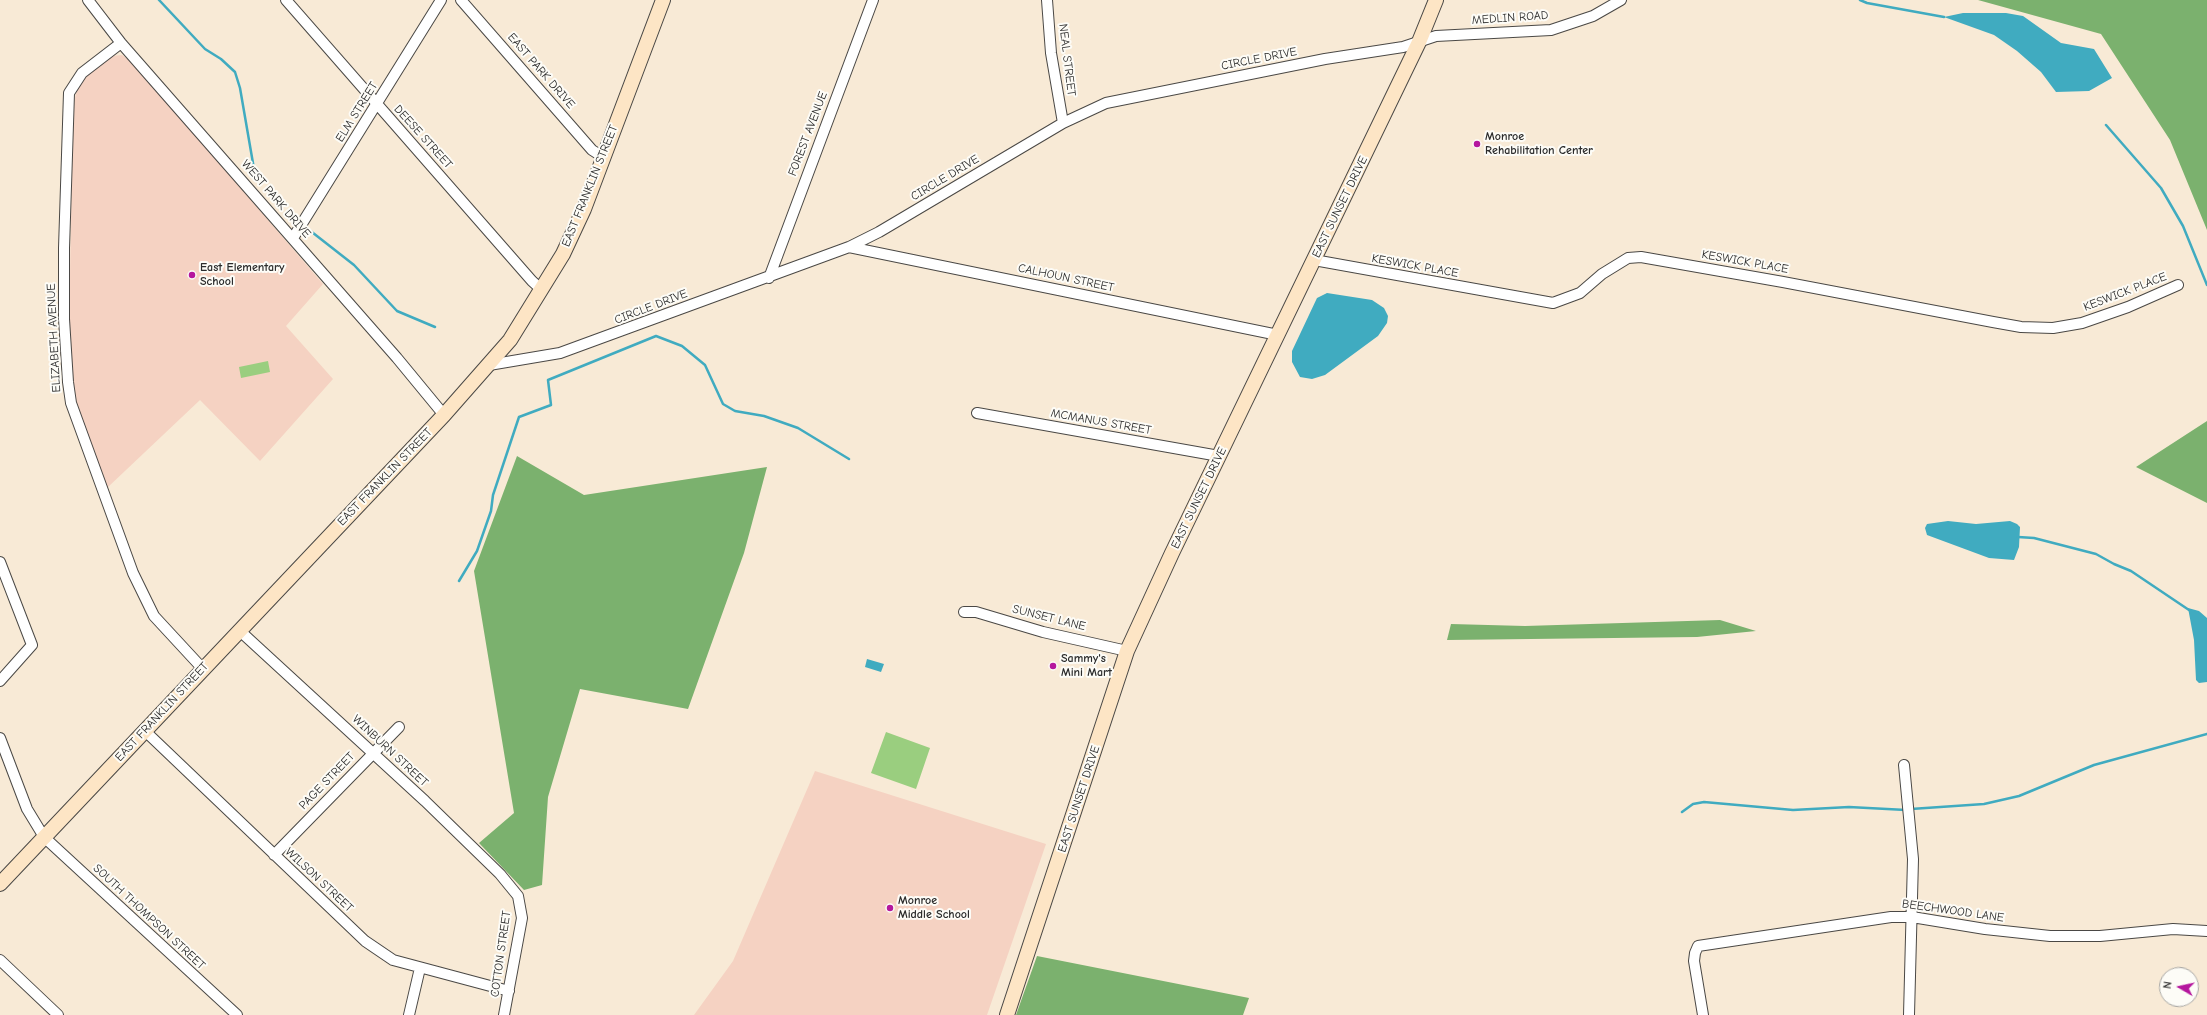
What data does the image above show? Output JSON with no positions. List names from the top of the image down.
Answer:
{
  "streets": {
    "main road": ["EAST FRANKLIN STREET", "EAST SUNSET DRIVE"],
    "street": [
      "MEDLIN ROAD",
      "CIRCLE DRIVE",
      "NEAL STREET",
      "EAST PARK DRIVE",
      "ELM STREET",
      "FOREST AVENUE",
      "DEESE STREET",
      "WEST PARK DRIVE",
      "KESWICK PLACE",
      "CALHOUN STREET",
      "ELIZABETH AVENUE",
      "MCMANUS STREET",
      "SUNSET LANE",
      "WINBURN STREET",
      "PAGE STREET",
      "WILSON STREET",
      "BEECHWOOD LANE",
      "SOUTH THOMPSON STREET",
      "COTTON STREET"
    ]
  },
  "crossings": [
    ["MEDLIN ROAD", "CIRCLE DRIVE"],
    ["MEDLIN ROAD", "EAST SUNSET DRIVE"],
    ["CIRCLE DRIVE", "NEAL STREET"],
    ["CIRCLE DRIVE", "FOREST AVENUE"],
    ["CIRCLE DRIVE", "EAST FRANKLIN STREET"],
    ["CIRCLE DRIVE", "EAST SUNSET DRIVE"],
    ["CIRCLE DRIVE", "CALHOUN STREET"],
    ["EAST PARK DRIVE", "EAST FRANKLIN STREET"],
    ["ELM STREET", "DEESE STREET"],
    ["ELM STREET", "WEST PARK DRIVE"],
    ["DEESE STREET", "EAST FRANKLIN STREET"],
    ["EAST FRANKLIN STREET", "WEST PARK DRIVE"],
    ["EAST FRANKLIN STREET", "ELIZABETH AVENUE"],
    ["EAST FRANKLIN STREET", "WINBURN STREET"],
    ["EAST FRANKLIN STREET", "WILSON STREET"],
    ["EAST FRANKLIN STREET", "SOUTH THOMPSON STREET"],
    ["WEST PARK DRIVE", "ELIZABETH AVENUE"],
    ["EAST SUNSET DRIVE", "KESWICK PLACE"],
    ["EAST SUNSET DRIVE", "CALHOUN STREET"],
    ["EAST SUNSET DRIVE", "MCMANUS STREET"],
    ["EAST SUNSET DRIVE", "SUNSET LANE"],
    ["WINBURN STREET", "PAGE STREET"],
    ["WINBURN STREET", "COTTON STREET"],
    ["PAGE STREET", "WILSON STREET"],
    ["WILSON STREET", "COTTON STREET"]
  ],
  "places": [
    "Monroe Rehabilitation Center",
    "East Elementary School",
    "Sammy's Mini Mart",
    "Monroe Middle School"
  ],
  "north": "left"
}
